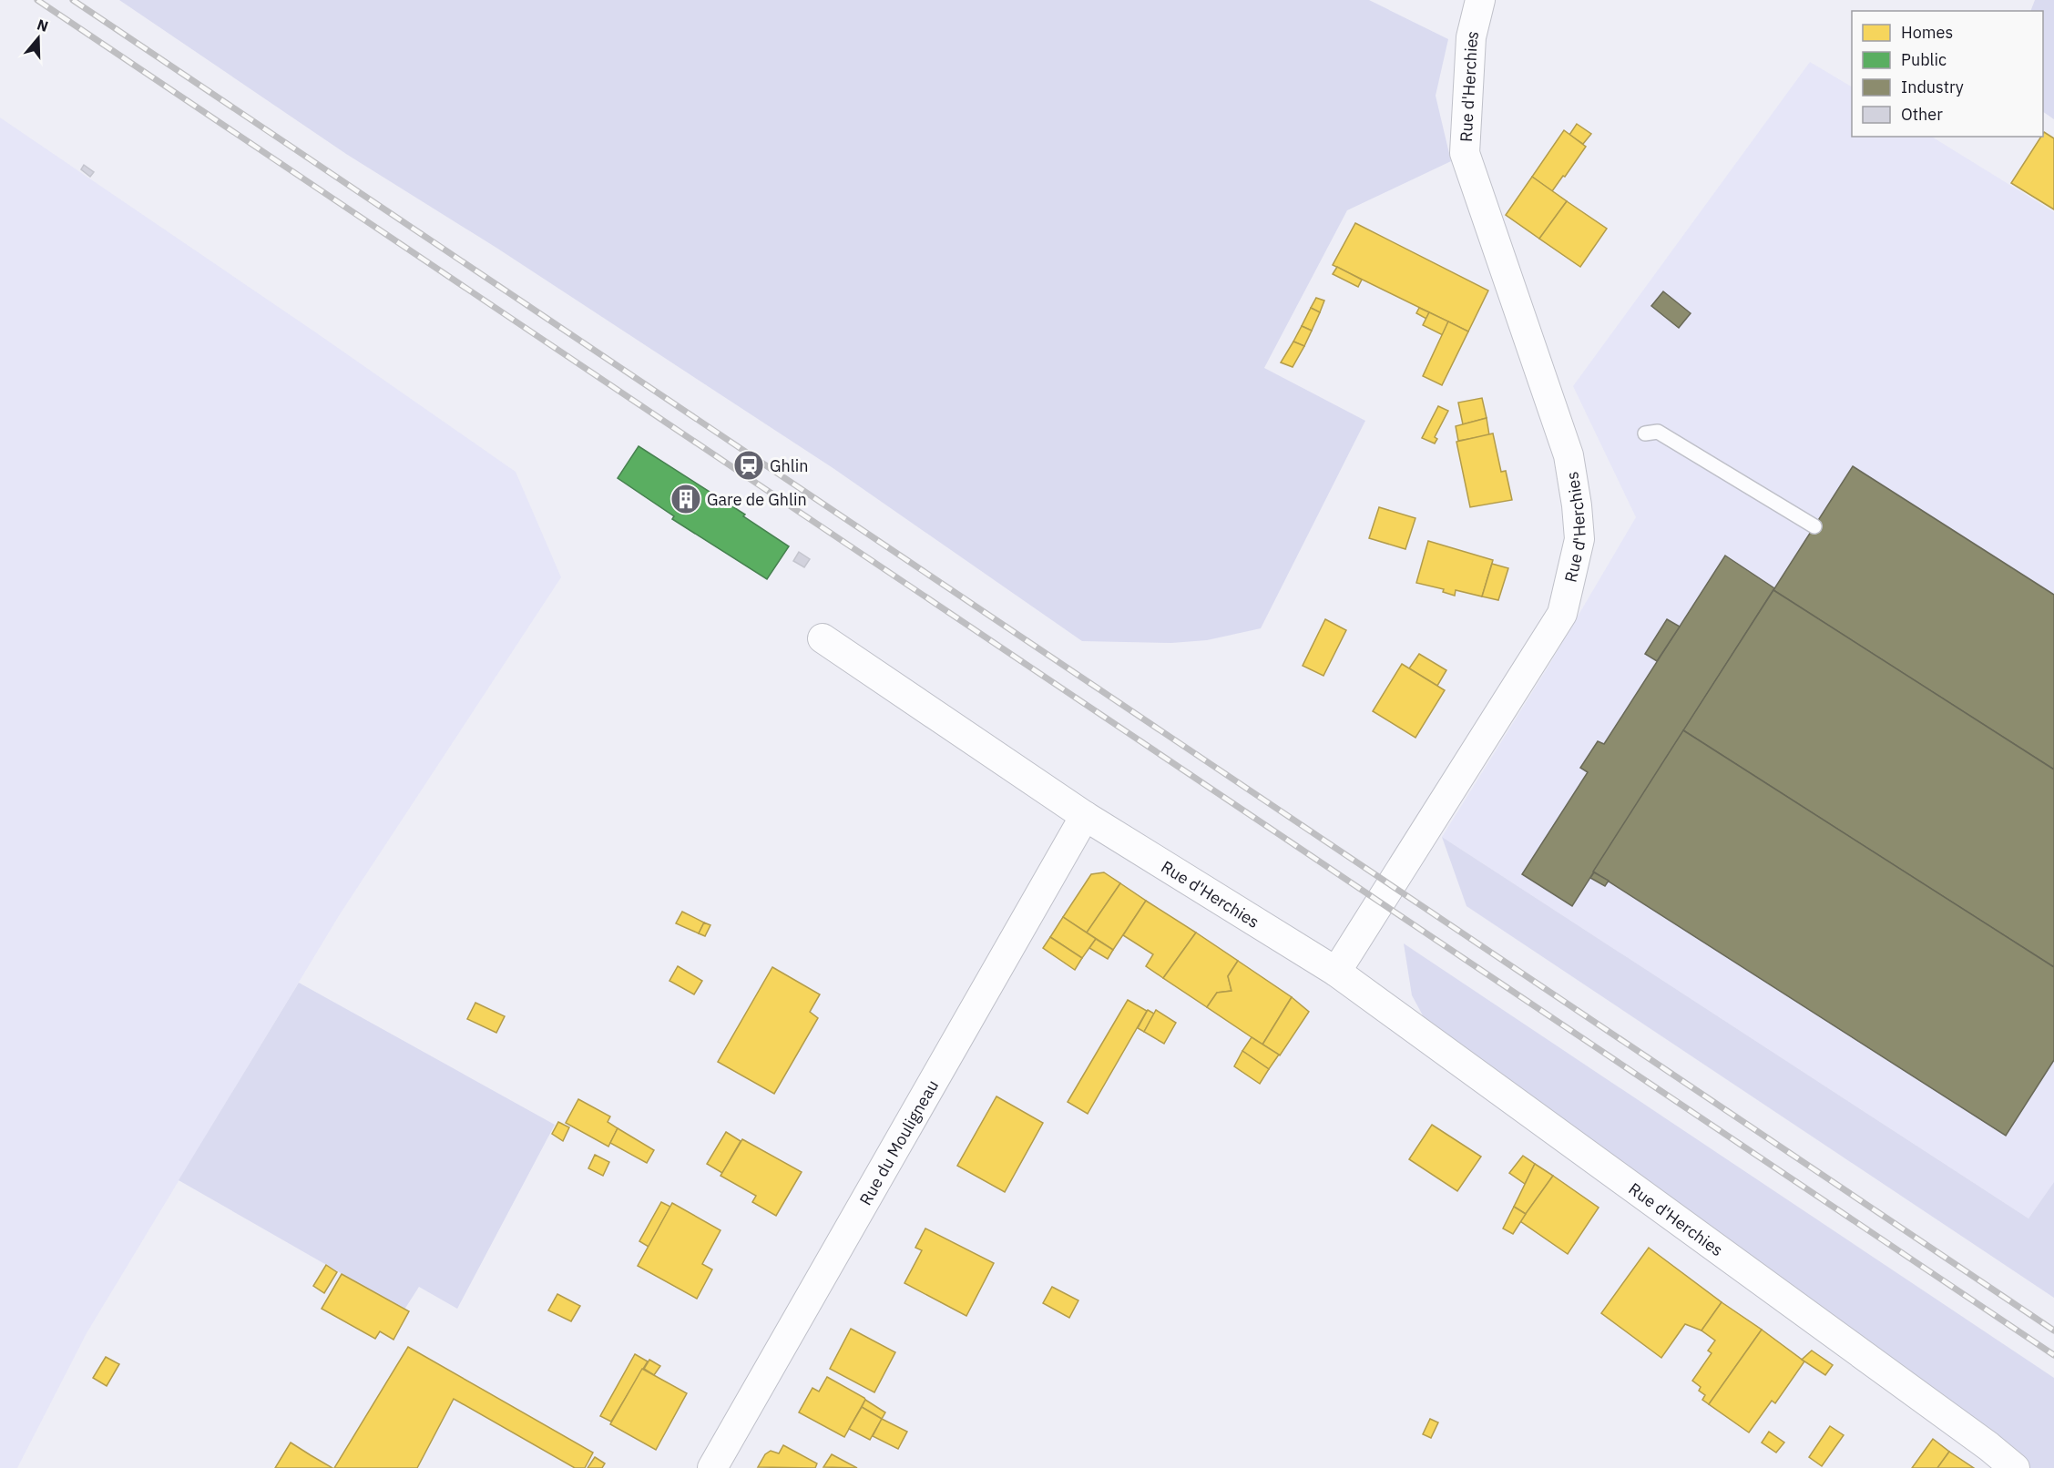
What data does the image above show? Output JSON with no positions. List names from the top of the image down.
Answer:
{
  "streets": {
    "street": ["Rue d'Herchies", "Rue du Mouligneau"]
  },
  "crossings": [
    ["Rue d'Herchies", "Rue du Mouligneau"]
  ],
  "places": {
    "station": ["Ghlin"],
    "building": ["Gare de Ghlin"]
  },
  "legend": [
    "Homes",
    "Public",
    "Industry",
    "Other"
  ],
  "north": "top"
}
